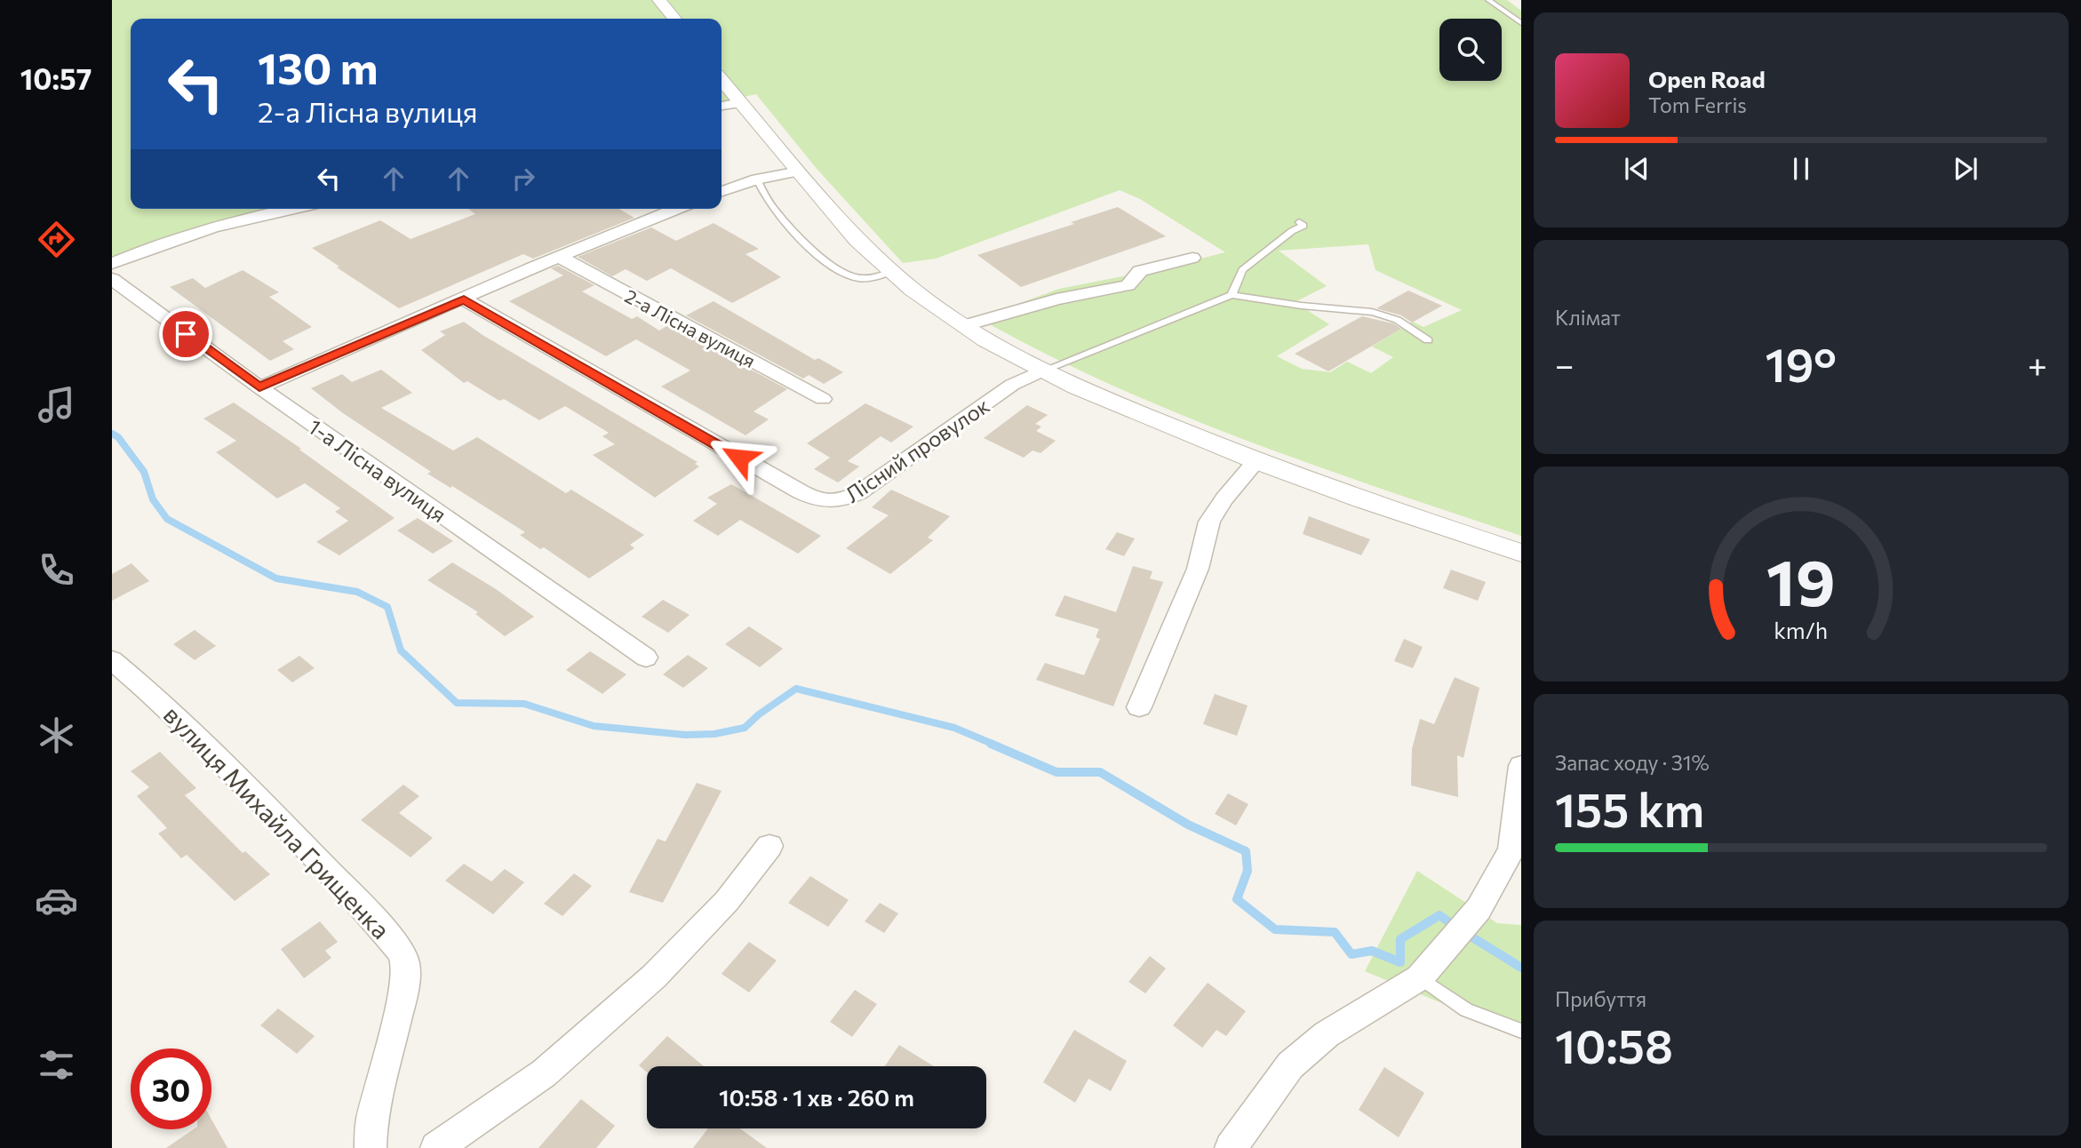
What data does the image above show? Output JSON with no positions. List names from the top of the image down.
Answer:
{
  "streets": {
    "street": [
      "2-а Лісна вулиця",
      "Лісний провулок",
      "1-а Лісна вулиця",
      "вулиця Михайла Грищенка"
    ]
  },
  "page": {
    "tabs": "10:57",
    "turn": ["130 m", "2-а Лісна вулиця"],
    "song": ["Open Road", "Tom Ferris"],
    "tile": [
      "Клімат",
      ["Запас ходу · 31%", "155 km"],
      ["Прибуття", "10:58"]
    ],
    "heat": ["−", "19°", "+"],
    "limit": "30",
    "trip": "10:58 · 1 хв · 260 m",
    "gauge": ["19", "km/h"]
  }
}
